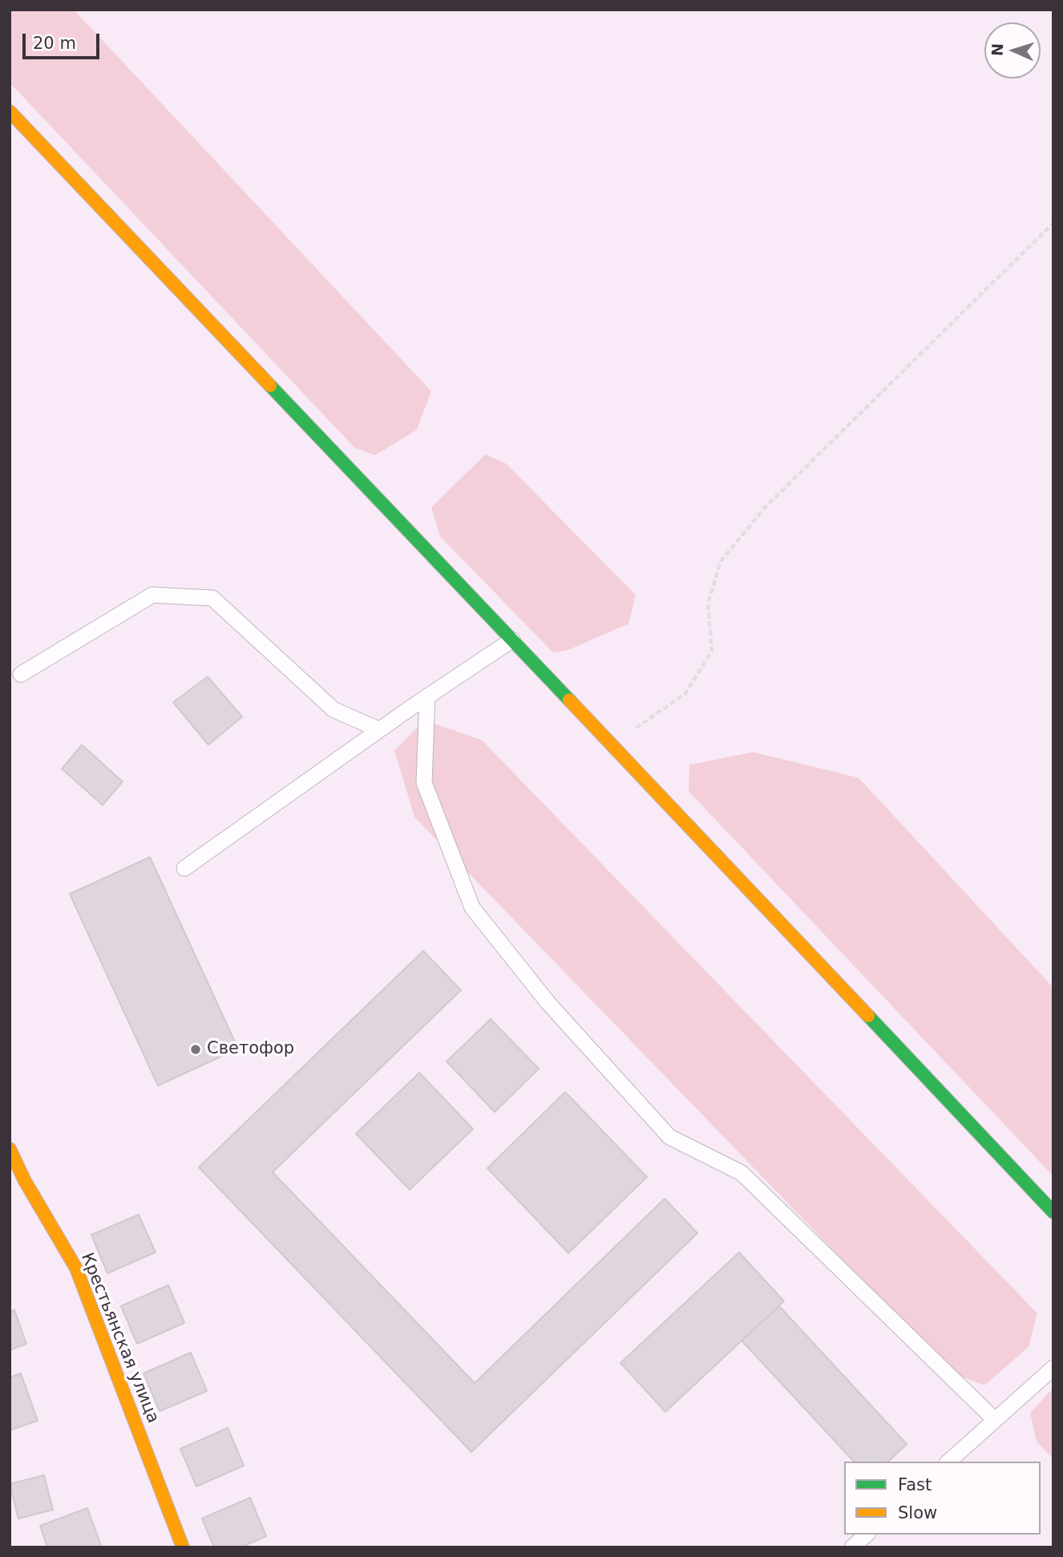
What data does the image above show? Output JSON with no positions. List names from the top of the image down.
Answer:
{
  "streets": {
    "street": ["Крестьянская улица"]
  },
  "places": ["Светофор"],
  "legend": ["Fast", "Slow"],
  "scale_bar": "20 m",
  "north": "left"
}
